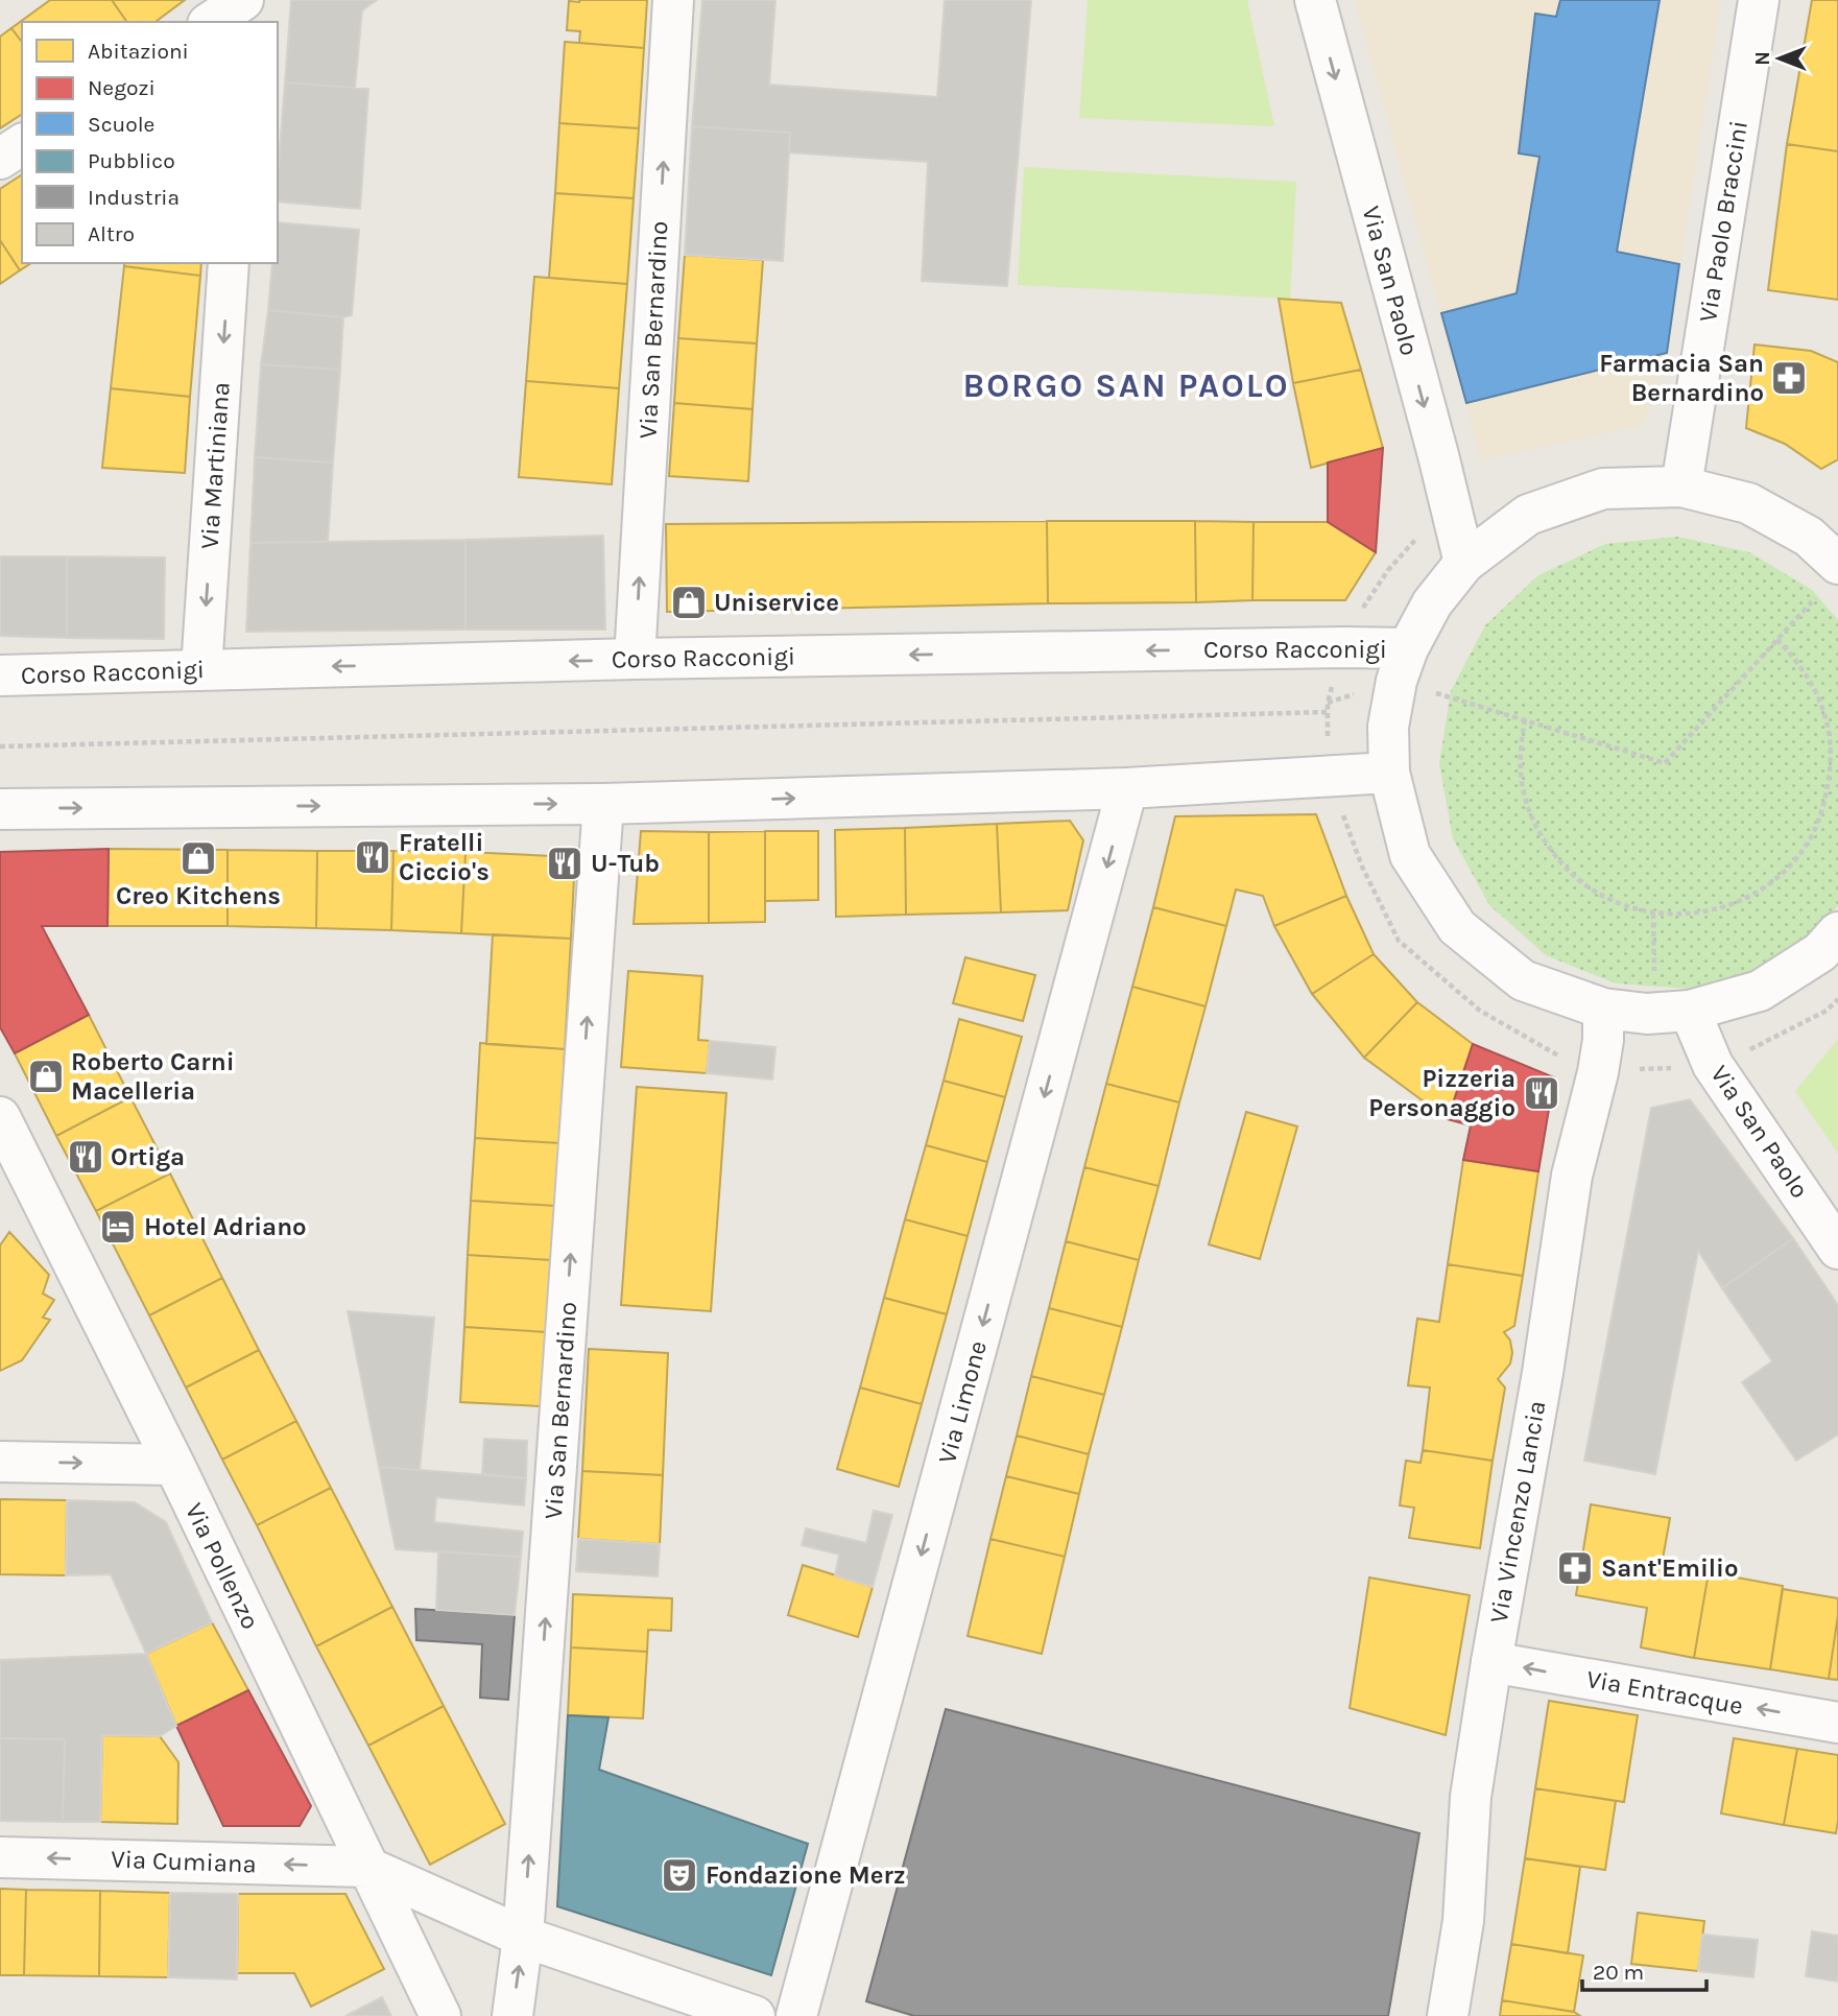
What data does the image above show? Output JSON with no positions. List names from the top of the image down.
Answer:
{
  "streets": {
    "street": [
      "Via Paolo Braccini",
      "Via San Paolo",
      "Via San Bernardino",
      "Via Martiniana",
      "Corso Racconigi",
      "Via Limone",
      "Via Vincenzo Lancia",
      "Via Pollenzo",
      "Via Entracque",
      "Via Cumiana"
    ]
  },
  "crossings": [
    ["Via San Bernardino", "Corso Racconigi"],
    ["Via Martiniana", "Corso Racconigi"],
    ["Via Vincenzo Lancia", "Via Entracque"],
    ["Via Pollenzo", "Via Cumiana"]
  ],
  "one_way": [
    "Via San Paolo",
    "Via San Bernardino",
    "Via Martiniana",
    "Via Limone",
    "Via Entracque",
    "Via Cumiana"
  ],
  "districts": ["BORGO SAN PAOLO"],
  "places": {
    "pharmacy": ["Farmacia San Bernardino", "Sant'Emilio"],
    "shop": ["Uniservice", "Creo Kitchens", "Roberto Carni Macelleria"],
    "restaurant": [
      "Fratelli Ciccio's",
      "U-Tub",
      "Pizzeria Personaggio",
      "Ortiga"
    ],
    "hotel": ["Hotel Adriano"],
    "theatre": ["Fondazione Merz"]
  },
  "legend": [
    "Abitazioni",
    "Negozi",
    "Scuole",
    "Pubblico",
    "Industria",
    "Altro"
  ],
  "scale_bar": "20 m",
  "north": "left"
}
